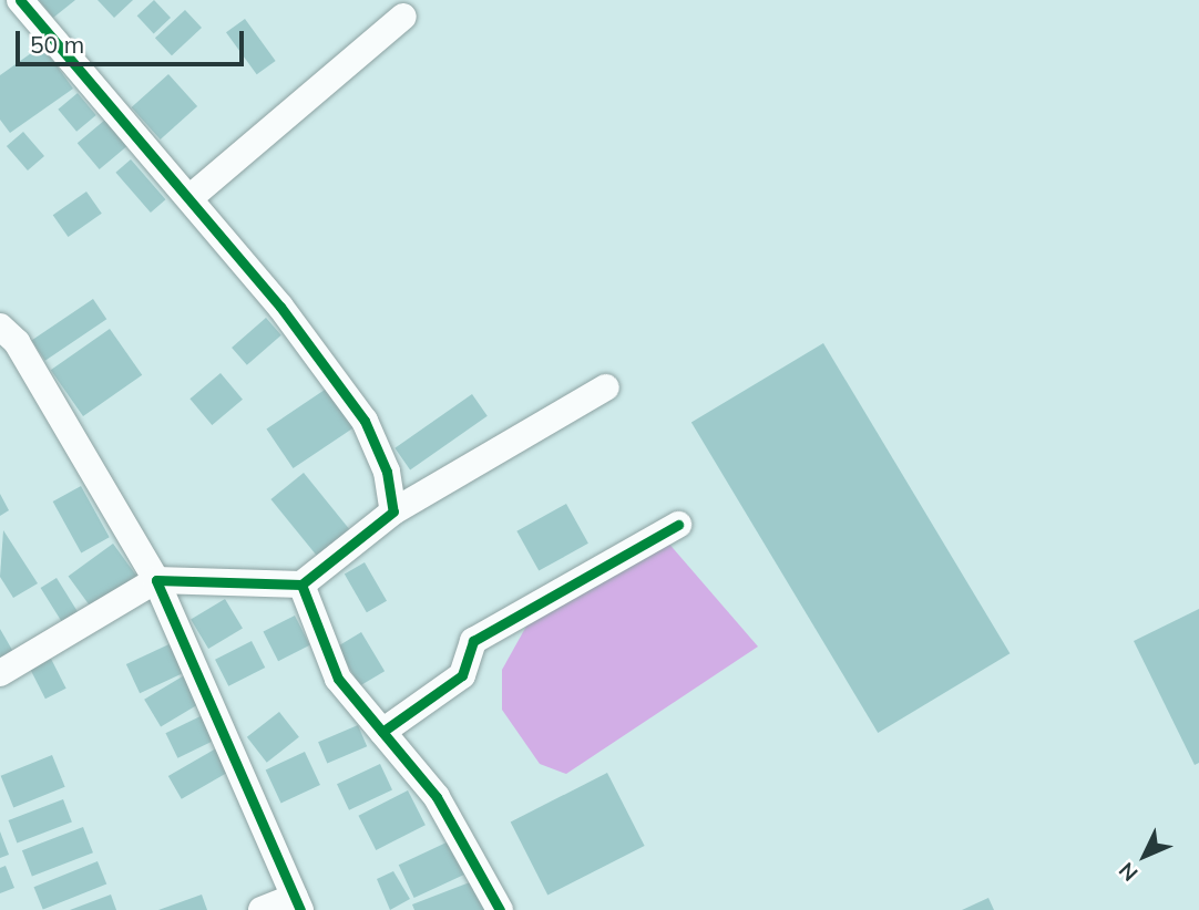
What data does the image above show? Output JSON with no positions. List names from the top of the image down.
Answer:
{
  "scale_bar": "50 m",
  "north": "bottom left"
}
